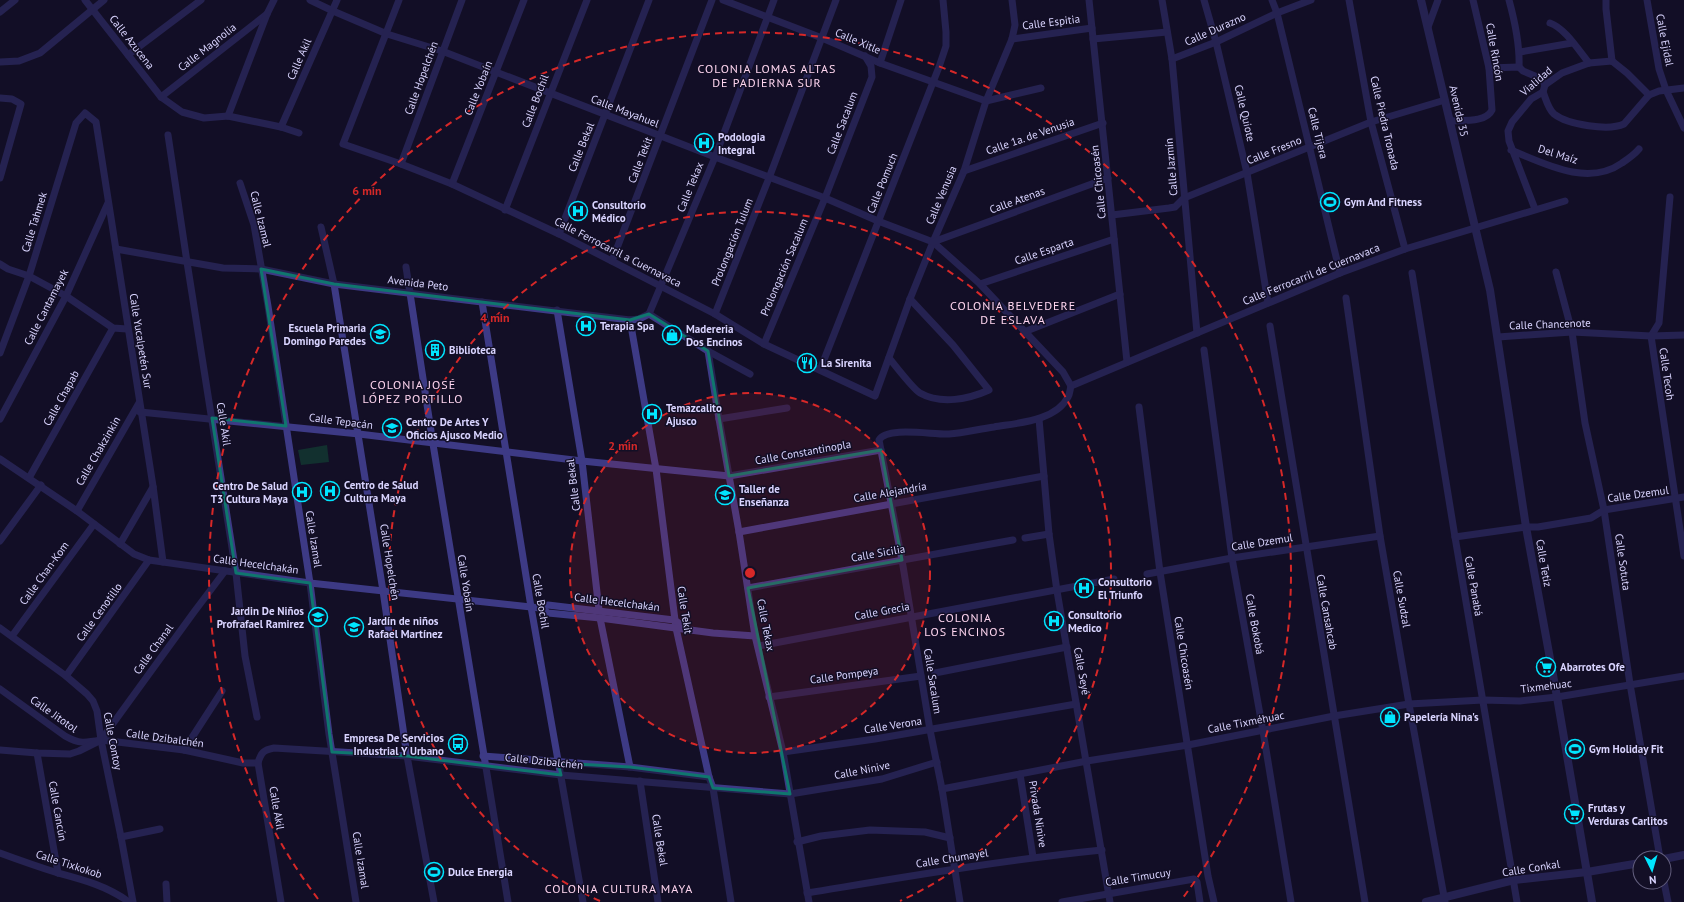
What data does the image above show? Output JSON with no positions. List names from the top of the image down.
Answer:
{
  "streets": {
    "street": [
      "Calle Espitia",
      "Calle Durazno",
      "Calle Ejidal",
      "Calle Xitle",
      "Calle Azucena",
      "Calle Magnolia",
      "Calle Rincón",
      "Calle Akil",
      "Calle Hopelchén",
      "Vialidad",
      "Calle Yobaín",
      "Calle Bochil",
      "Calle Mayahuel",
      "Avenida 35",
      "Calle Quiote",
      "Calle Sacalum",
      "Calle Piedra Tronada",
      "Calle Tijera",
      "Calle 1a. de Venusia",
      "Calle Bekal",
      "Calle Fresno",
      "Del Maíz",
      "Calle Tekit",
      "Calle Jazmín",
      "Calle Chicoasén",
      "Calle Pomuch",
      "Calle Tekax",
      "Calle Venusia",
      "Calle Atenas",
      "Calle Izamal",
      "Calle Tahmek",
      "Prolongación Tulum",
      "Calle Esparta",
      "Calle Ferrocarril a Cuernavaca",
      "Prolongación Sacalum",
      "Calle Ferrocarril de Cuernavaca",
      "Avenida Peto",
      "Calle Cantamayek",
      "Calle Chancenote",
      "Calle Yucalpetén Sur",
      "Calle Tecoh",
      "Calle Chapab",
      "Calle Tepacán",
      "Calle Chakzinkin",
      "Calle Constantinopla",
      "Calle Alejandría",
      "Calle Dzemul",
      "Calle Sicilia",
      "Calle Sotuta",
      "Calle Tetiz",
      "Calle Hecelchakán",
      "Calle Chan-Kom",
      "Calle Panabá",
      "Calle Sudzal",
      "Calle Grecia",
      "Calle Cenotillo",
      "Calle Cansahcab",
      "Calle Bokobá",
      "Calle Chanal",
      "Calle Seyé",
      "Calle Pompeya",
      "Tixmehuac",
      "Calle Jitotol",
      "Calle Tixméhuac",
      "Calle Verona",
      "Calle Dzibalchén",
      "Calle Contoy",
      "Calle Ninive",
      "Calle Cancún",
      "Privada Ninive",
      "Calle Chumayel",
      "Calle Tixkokob",
      "Calle Conkal",
      "Calle Timucuy"
    ]
  },
  "crossings": [
    ["Calle Espitia", "Calle Chicoasén"],
    ["Calle Espitia", "Calle Venusia"],
    ["Calle Durazno", "Calle Quiote"],
    ["Calle Durazno", "Calle Tijera"],
    ["Calle Durazno", "Calle Jazmín"],
    ["Calle Xitle", "Calle Sacalum"],
    ["Calle Xitle", "Calle Pomuch"],
    ["Calle Xitle", "Calle Tekax"],
    ["Calle Xitle", "Calle Venusia"],
    ["Calle Xitle", "Prolongación Tulum"],
    ["Calle Azucena", "Calle Magnolia"],
    ["Calle Rincón", "Avenida 35"],
    ["Calle Akil", "Calle Mayahuel"],
    ["Calle Akil", "Avenida Peto"],
    ["Calle Akil", "Calle Tepacán"],
    ["Calle Akil", "Calle Hecelchakán"],
    ["Calle Akil", "Calle Dzibalchén"],
    ["Calle Hopelchén", "Calle Mayahuel"],
    ["Calle Hopelchén", "Calle Ferrocarril a Cuernavaca"],
    ["Calle Hopelchén", "Avenida Peto"],
    ["Calle Hopelchén", "Calle Tepacán"],
    ["Calle Hopelchén", "Calle Hecelchakán"],
    ["Calle Hopelchén", "Calle Dzibalchén"],
    ["Vialidad", "Del Maíz"],
    ["Vialidad", "Calle Ferrocarril de Cuernavaca"],
    ["Calle Yobaín", "Calle Mayahuel"],
    ["Calle Yobaín", "Calle Ferrocarril a Cuernavaca"],
    ["Calle Yobaín", "Avenida Peto"],
    ["Calle Yobaín", "Calle Tepacán"],
    ["Calle Yobaín", "Calle Hecelchakán"],
    ["Calle Yobaín", "Calle Dzibalchén"],
    ["Calle Bochil", "Calle Mayahuel"],
    ["Calle Bochil", "Calle Ferrocarril a Cuernavaca"],
    ["Calle Bochil", "Avenida Peto"],
    ["Calle Bochil", "Calle Tepacán"],
    ["Calle Bochil", "Calle Hecelchakán"],
    ["Calle Bochil", "Calle Dzibalchén"],
    ["Calle Mayahuel", "Calle Sacalum"],
    ["Calle Mayahuel", "Calle Bekal"],
    ["Calle Mayahuel", "Calle Tekit"],
    ["Calle Mayahuel", "Calle Pomuch"],
    ["Calle Mayahuel", "Calle Tekax"],
    ["Calle Mayahuel", "Calle Venusia"],
    ["Calle Mayahuel", "Calle Atenas"],
    ["Calle Mayahuel", "Prolongación Tulum"],
    ["Calle Mayahuel", "Calle Ferrocarril a Cuernavaca"],
    ["Calle Mayahuel", "Prolongación Sacalum"],
    ["Avenida 35", "Calle Fresno"],
    ["Avenida 35", "Calle Ferrocarril de Cuernavaca"],
    ["Avenida 35", "Calle Tetiz"],
    ["Calle Quiote", "Calle Fresno"],
    ["Calle Quiote", "Calle Ferrocarril de Cuernavaca"],
    ["Calle Sacalum", "Prolongación Sacalum"],
    ["Calle Sacalum", "Calle Constantinopla"],
    ["Calle Sacalum", "Calle Alejandría"],
    ["Calle Sacalum", "Calle Sicilia"],
    ["Calle Sacalum", "Calle Grecia"],
    ["Calle Sacalum", "Calle Seyé"],
    ["Calle Sacalum", "Calle Pompeya"],
    ["Calle Sacalum", "Calle Verona"],
    ["Calle Sacalum", "Calle Ninive"],
    ["Calle Sacalum", "Calle Chumayel"],
    ["Calle Piedra Tronada", "Calle Fresno"],
    ["Calle Piedra Tronada", "Calle Ferrocarril de Cuernavaca"],
    ["Calle Tijera", "Calle Fresno"],
    ["Calle Tijera", "Calle Ferrocarril de Cuernavaca"],
    ["Calle 1a. de Venusia", "Calle Chicoasén"],
    ["Calle 1a. de Venusia", "Calle Venusia"],
    ["Calle Bekal", "Calle Ferrocarril a Cuernavaca"],
    ["Calle Bekal", "Avenida Peto"],
    ["Calle Bekal", "Calle Tepacán"],
    ["Calle Bekal", "Calle Hecelchakán"],
    ["Calle Bekal", "Calle Dzibalchén"],
    ["Calle Fresno", "Calle Jazmín"],
    ["Calle Fresno", "Calle Chicoasén"],
    ["Calle Tekit", "Calle Ferrocarril a Cuernavaca"],
    ["Calle Tekit", "Avenida Peto"],
    ["Calle Tekit", "Calle Tepacán"],
    ["Calle Tekit", "Calle Hecelchakán"],
    ["Calle Tekit", "Calle Dzibalchén"],
    ["Calle Jazmín", "Calle Ferrocarril de Cuernavaca"],
    ["Calle Chicoasén", "Calle Atenas"],
    ["Calle Chicoasén", "Calle Esparta"],
    ["Calle Chicoasén", "Calle Ferrocarril de Cuernavaca"],
    ["Calle Chicoasén", "Calle Dzemul"],
    ["Calle Chicoasén", "Calle Tixméhuac"],
    ["Calle Pomuch", "Calle Ferrocarril a Cuernavaca"],
    ["Calle Tekax", "Calle Ferrocarril a Cuernavaca"],
    ["Calle Tekax", "Avenida Peto"],
    ["Calle Tekax", "Calle Tepacán"],
    ["Calle Tekax", "Calle Constantinopla"],
    ["Calle Tekax", "Calle Alejandría"],
    ["Calle Tekax", "Calle Sicilia"],
    ["Calle Tekax", "Calle Hecelchakán"],
    ["Calle Tekax", "Calle Grecia"],
    ["Calle Tekax", "Calle Pompeya"],
    ["Calle Tekax", "Calle Verona"],
    ["Calle Tekax", "Calle Dzibalchén"],
    ["Calle Tekax", "Calle Ninive"],
    ["Calle Tekax", "Calle Chumayel"],
    ["Calle Venusia", "Calle Atenas"],
    ["Calle Venusia", "Calle Ferrocarril a Cuernavaca"],
    ["Calle Izamal", "Avenida Peto"],
    ["Calle Izamal", "Calle Tepacán"],
    ["Calle Izamal", "Calle Hecelchakán"],
    ["Calle Izamal", "Calle Dzibalchén"],
    ["Calle Tahmek", "Calle Yucalpetén Sur"],
    ["Prolongación Tulum", "Calle Ferrocarril a Cuernavaca"],
    ["Calle Ferrocarril a Cuernavaca", "Prolongación Sacalum"],
    ["Calle Ferrocarril de Cuernavaca", "Calle Tetiz"],
    ["Avenida Peto", "Calle Yucalpetén Sur"],
    ["Calle Cantamayek", "Calle Yucalpetén Sur"],
    ["Calle Chancenote", "Calle Tecoh"],
    ["Calle Chancenote", "Calle Sotuta"],
    ["Calle Chancenote", "Calle Tetiz"],
    ["Calle Yucalpetén Sur", "Calle Tepacán"],
    ["Calle Yucalpetén Sur", "Calle Chakzinkin"],
    ["Calle Yucalpetén Sur", "Calle Hecelchakán"],
    ["Calle Tecoh", "Calle Dzemul"],
    ["Calle Chapab", "Calle Hecelchakán"],
    ["Calle Tepacán", "Calle Constantinopla"],
    ["Calle Chakzinkin", "Calle Hecelchakán"],
    ["Calle Alejandría", "Calle Seyé"],
    ["Calle Dzemul", "Calle Sotuta"],
    ["Calle Dzemul", "Calle Tetiz"],
    ["Calle Dzemul", "Calle Panabá"],
    ["Calle Dzemul", "Calle Sudzal"],
    ["Calle Dzemul", "Calle Cansahcab"],
    ["Calle Dzemul", "Calle Bokobá"],
    ["Calle Sotuta", "Tixmehuac"],
    ["Calle Tetiz", "Tixmehuac"],
    ["Calle Tetiz", "Calle Conkal"],
    ["Calle Hecelchakán", "Calle Chan-Kom"],
    ["Calle Hecelchakán", "Calle Cenotillo"],
    ["Calle Hecelchakán", "Calle Chanal"],
    ["Calle Chan-Kom", "Calle Contoy"],
    ["Calle Panabá", "Tixmehuac"],
    ["Calle Panabá", "Calle Conkal"],
    ["Calle Sudzal", "Tixmehuac"],
    ["Calle Sudzal", "Calle Tixméhuac"],
    ["Calle Sudzal", "Calle Conkal"],
    ["Calle Grecia", "Calle Seyé"],
    ["Calle Cenotillo", "Calle Contoy"],
    ["Calle Cansahcab", "Calle Tixméhuac"],
    ["Calle Bokobá", "Calle Tixméhuac"],
    ["Calle Chanal", "Calle Jitotol"],
    ["Calle Chanal", "Calle Dzibalchén"],
    ["Calle Chanal", "Calle Contoy"],
    ["Calle Seyé", "Calle Tixméhuac"],
    ["Calle Seyé", "Calle Verona"],
    ["Calle Seyé", "Calle Chumayel"],
    ["Calle Seyé", "Calle Timucuy"],
    ["Tixmehuac", "Calle Tixméhuac"],
    ["Calle Jitotol", "Calle Dzibalchén"],
    ["Calle Jitotol", "Calle Contoy"],
    ["Calle Dzibalchén", "Calle Contoy"],
    ["Calle Dzibalchén", "Calle Ninive"],
    ["Calle Cancún", "Calle Tixkokob"],
    ["Privada Ninive", "Calle Chumayel"]
  ],
  "districts": [
    "COLONIA LOMAS ALTAS DE PADIERNA SUR",
    "COLONIA BELVEDERE DE ESLAVA",
    "COLONIA JOSÉ LÓPEZ PORTILLO",
    "COLONIA LOS ENCINOS",
    "COLONIA CULTURA MAYA"
  ],
  "places": {
    "hospital": [
      "Podologia Integral",
      "Consultorio Médico",
      "Terapia Spa",
      "Temazcalito Ajusco",
      "Centro de Salud Cultura Maya",
      "Centro De Salud T3 Cultura Maya",
      "Consultorio El Triunfo",
      "Consultorio Medico"
    ],
    "sports": ["Gym And Fitness", "Gym Holiday Fit", "Dulce Energia"],
    "school or university": [
      "Escuela Primaria Domingo Paredes",
      "Centro De Artes Y Oficios Ajusco Medio",
      "Taller de Enseñanza",
      "Jardin De Niños Profrafael Ramirez",
      "Jardín de niños Rafael Martínez"
    ],
    "shop": ["Madereria Dos Encinos", "Papelería Nina's"],
    "building": ["Biblioteca"],
    "restaurant": ["La Sirenita"],
    "supermarket": ["Abarrotes Ofe", "Frutas y Verduras Carlitos"],
    "bus stop": ["Empresa De Servicios Industrial Y Urbano"]
  },
  "north": "bottom",
  "rings": ["6 min", "4 min", "2 min"]
}
